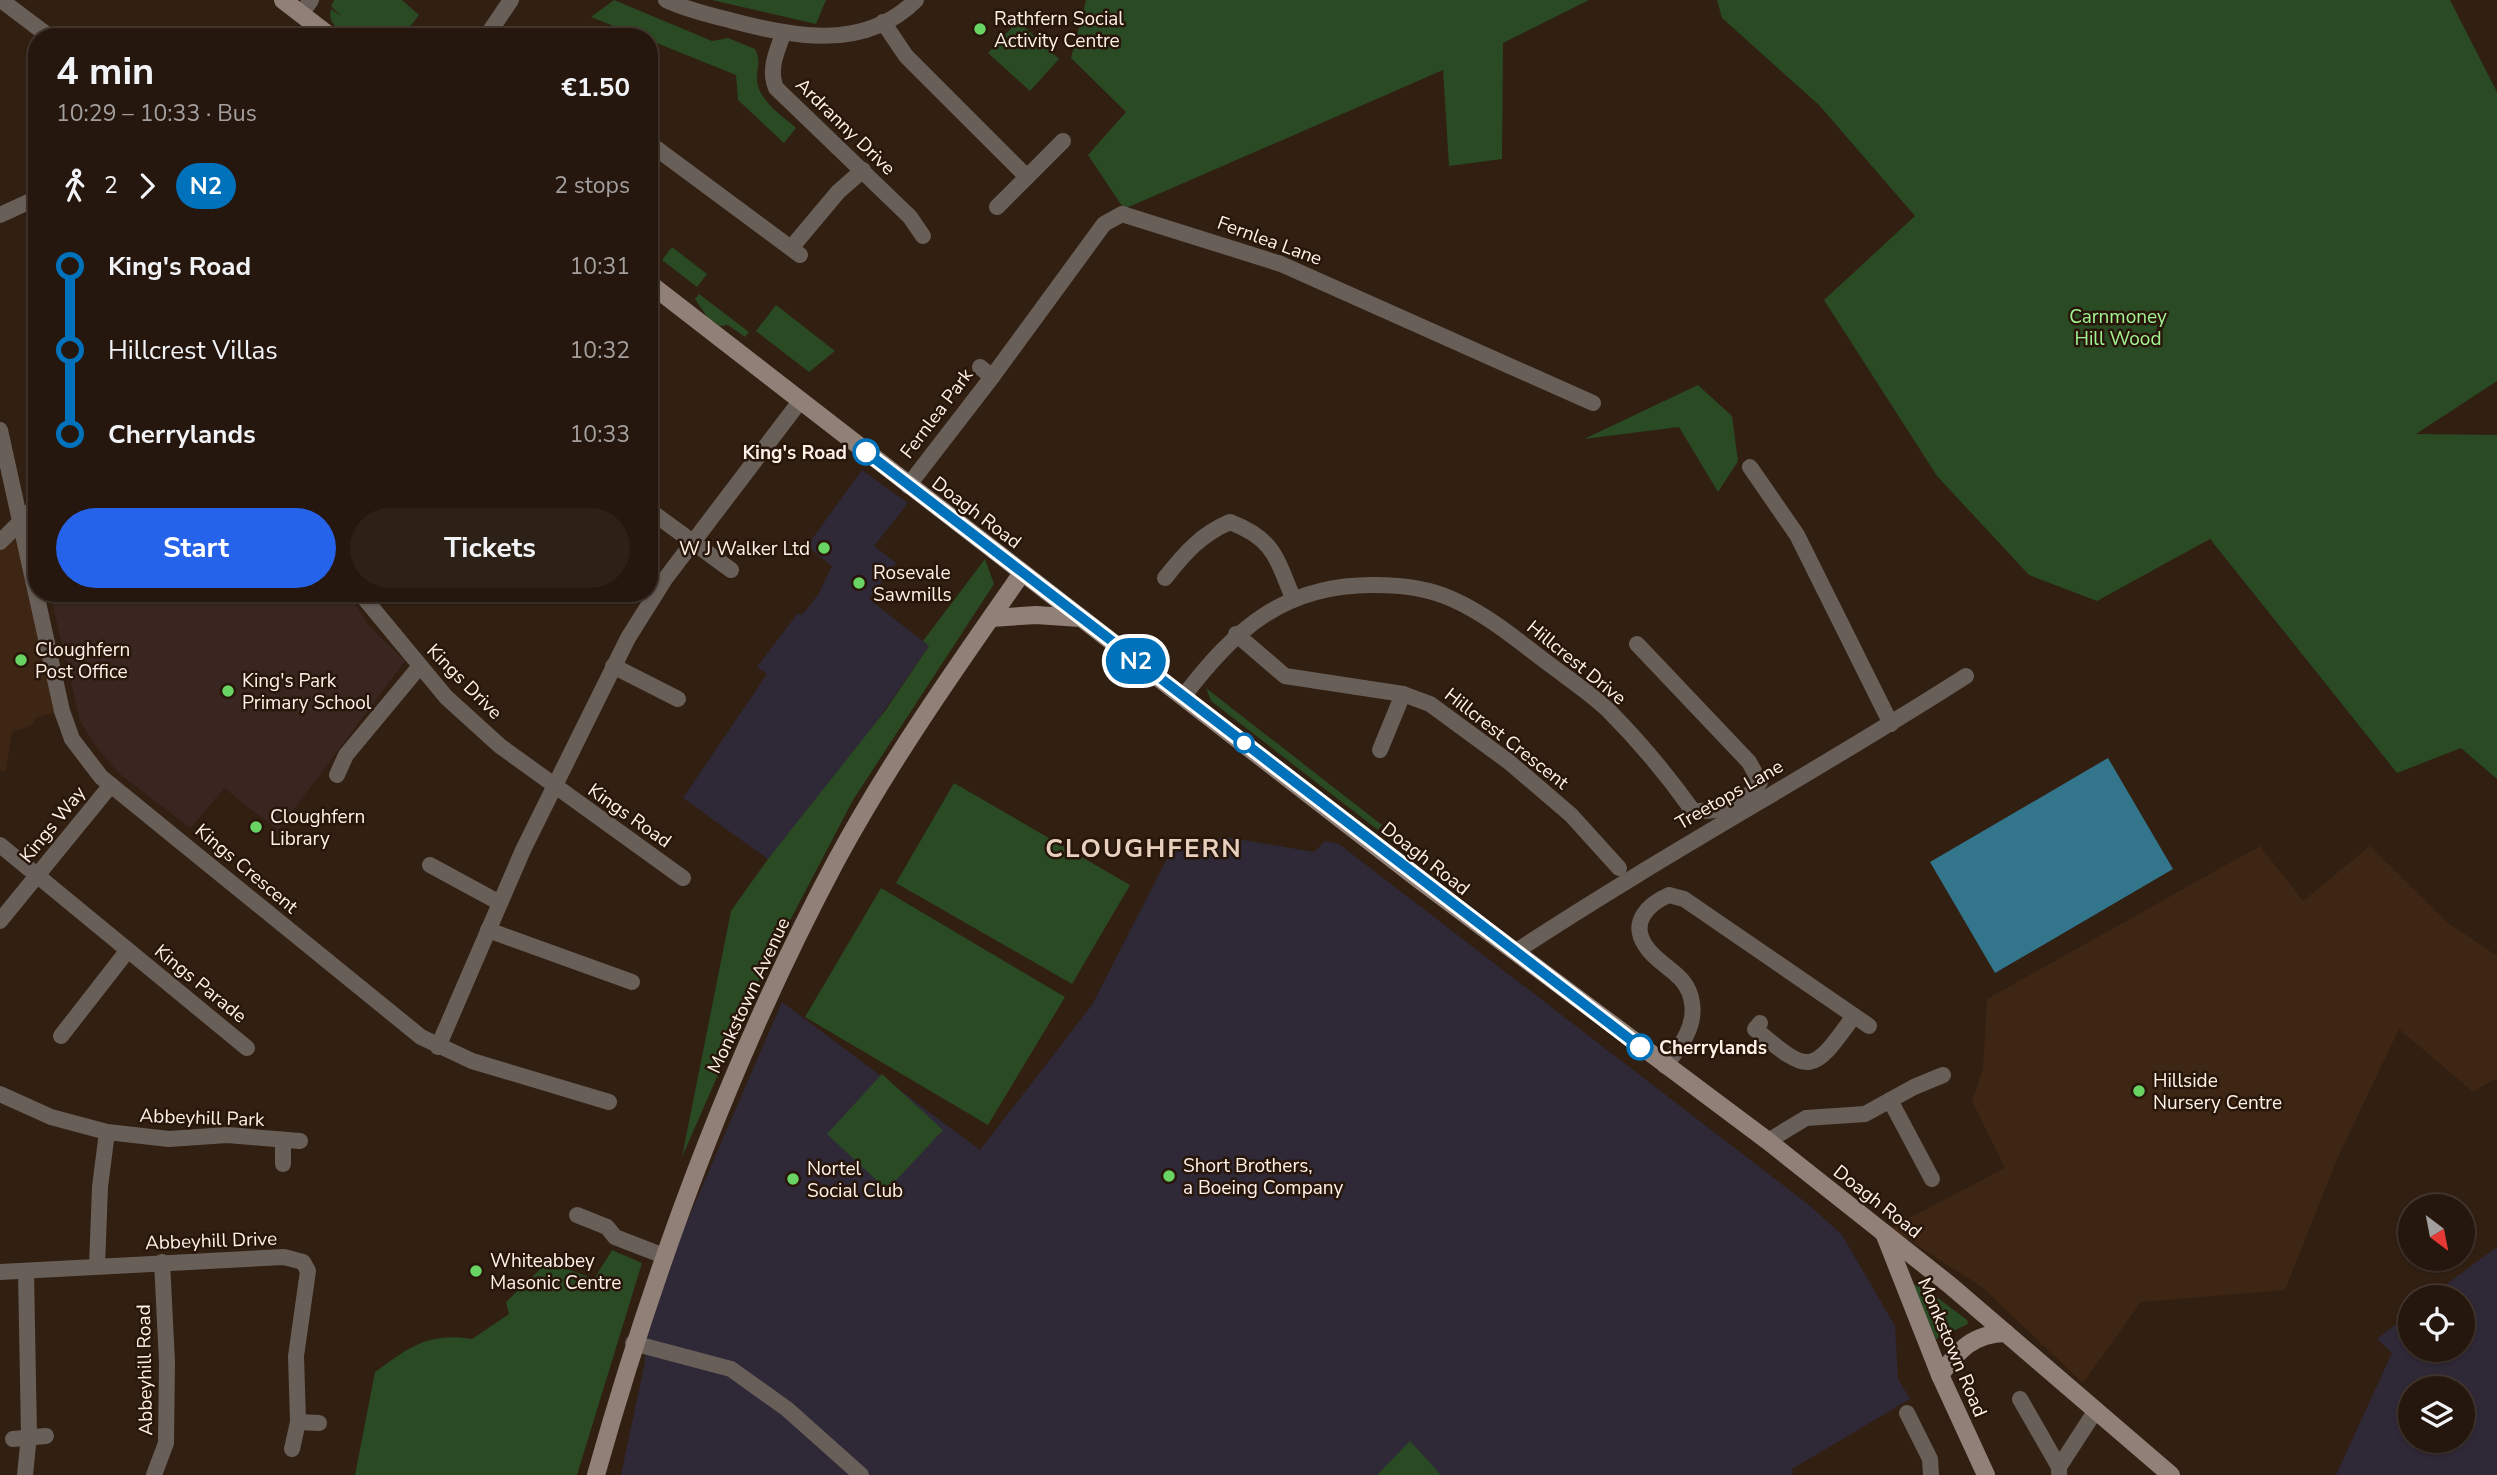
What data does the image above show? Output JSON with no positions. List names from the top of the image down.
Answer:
{
  "streets": {
    "main road": ["Doagh Road", "Monkstown Avenue", "Monkstown Road"],
    "street": [
      "Ardranny Drive",
      "Fernlea Lane",
      "Fernlea Park",
      "Hillcrest Drive",
      "Kings Drive",
      "Hillcrest Crescent",
      "Treetops Lane",
      "Kings Road",
      "Kings Way",
      "Kings Crescent",
      "Kings Parade",
      "Abbeyhill Park",
      "Abbeyhill Drive",
      "Abbeyhill Road"
    ]
  },
  "crossings": [
    ["Fernlea Lane", "Fernlea Park"],
    ["Fernlea Park", "Doagh Road"],
    ["Doagh Road", "Hillcrest Drive"],
    ["Doagh Road", "Treetops Lane"],
    ["Doagh Road", "Monkstown Avenue"],
    ["Doagh Road", "Monkstown Road"],
    ["Hillcrest Drive", "Hillcrest Crescent"],
    ["Kings Drive", "Kings Road"],
    ["Kings Way", "Kings Crescent"],
    ["Kings Way", "Kings Parade"],
    ["Abbeyhill Drive", "Abbeyhill Road"]
  ],
  "districts": ["CLOUGHFERN"],
  "parks": ["Carnmoney Hill Wood"],
  "places": [
    "Rathfern Social Activity Centre",
    "King's Road",
    "W J Walker Ltd",
    "Rosevale Sawmills",
    "Cloughfern Post Office",
    "King's Park Primary School",
    "Cloughfern Library",
    "Cherrylands",
    "Hillside Nursery Centre",
    "Short Brothers, a Boeing Company",
    "Nortel Social Club",
    "Whiteabbey Masonic Centre"
  ],
  "lines": ["bus line N2"],
  "north": "bottom right",
  "page": {
    "on_map": "N2",
    "heading": ["4 min", "10:29 – 10:33 · Bus", "€1.50"],
    "legs": ["2", "N2", "2 stops"],
    "list": [
      {
        "name": "King's Road",
        "value": "10:31"
      },
      {
        "name": "Hillcrest Villas",
        "value": "10:32"
      },
      {
        "name": "Cherrylands",
        "value": "10:33"
      }
    ],
    "buttons": ["Start", "Tickets"]
  }
}
